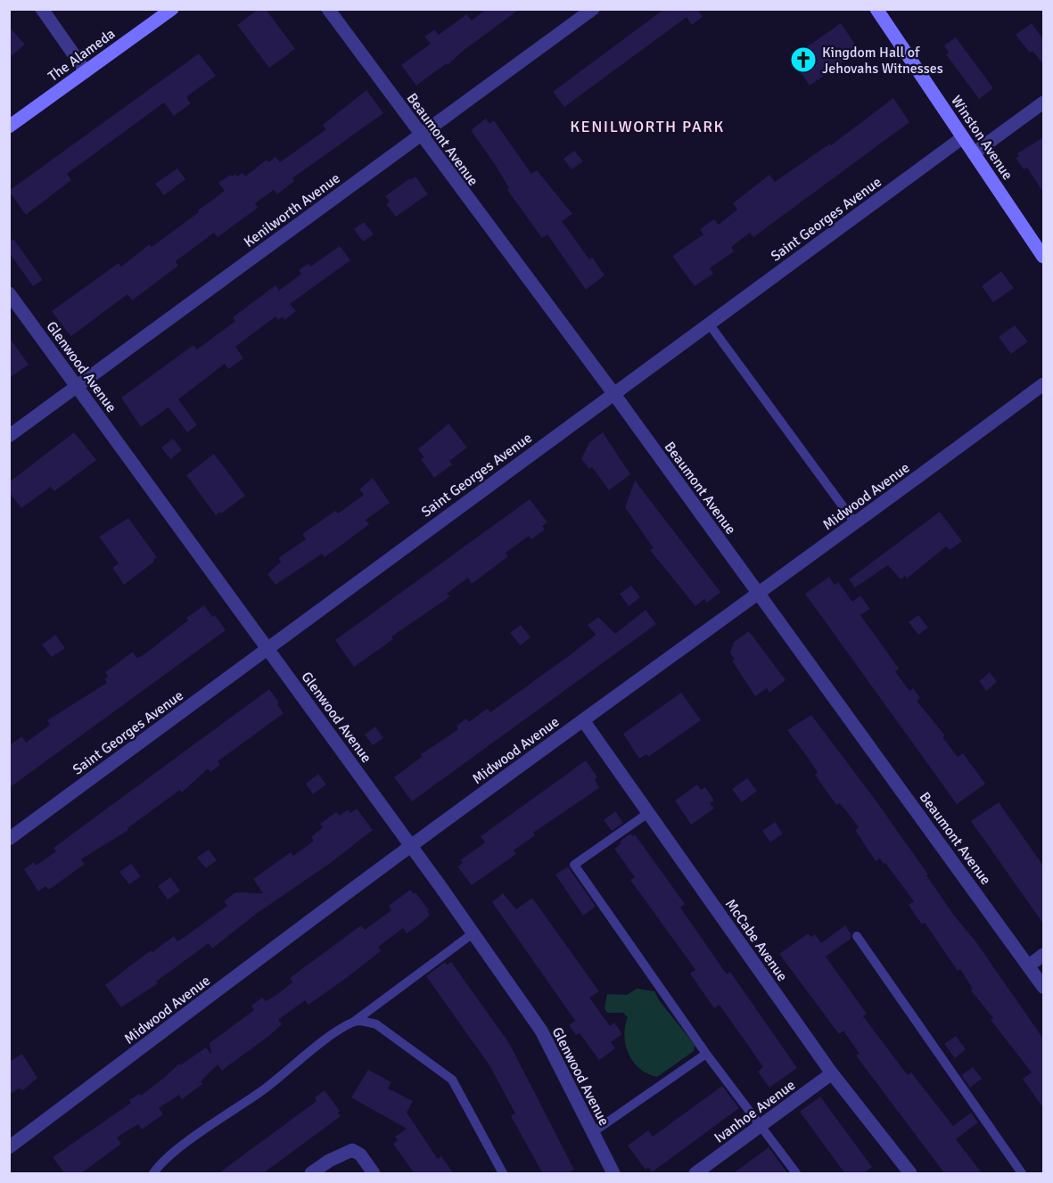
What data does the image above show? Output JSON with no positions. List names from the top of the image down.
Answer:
{
  "streets": {
    "street": [
      "The Alameda",
      "Winston Avenue",
      "Beaumont Avenue",
      "Kenilworth Avenue",
      "Saint Georges Avenue",
      "Glenwood Avenue",
      "Midwood Avenue",
      "McCabe Avenue",
      "Ivanhoe Avenue"
    ]
  },
  "crossings": [
    ["Winston Avenue", "Saint Georges Avenue"],
    ["Beaumont Avenue", "Kenilworth Avenue"],
    ["Beaumont Avenue", "Saint Georges Avenue"],
    ["Beaumont Avenue", "Midwood Avenue"],
    ["Kenilworth Avenue", "Glenwood Avenue"],
    ["Saint Georges Avenue", "Glenwood Avenue"],
    ["Glenwood Avenue", "Midwood Avenue"],
    ["Midwood Avenue", "McCabe Avenue"],
    ["McCabe Avenue", "Ivanhoe Avenue"]
  ],
  "districts": ["KENILWORTH PARK"],
  "places": {
    "church": ["Kingdom Hall of Jehovahs Witnesses"]
  }
}
